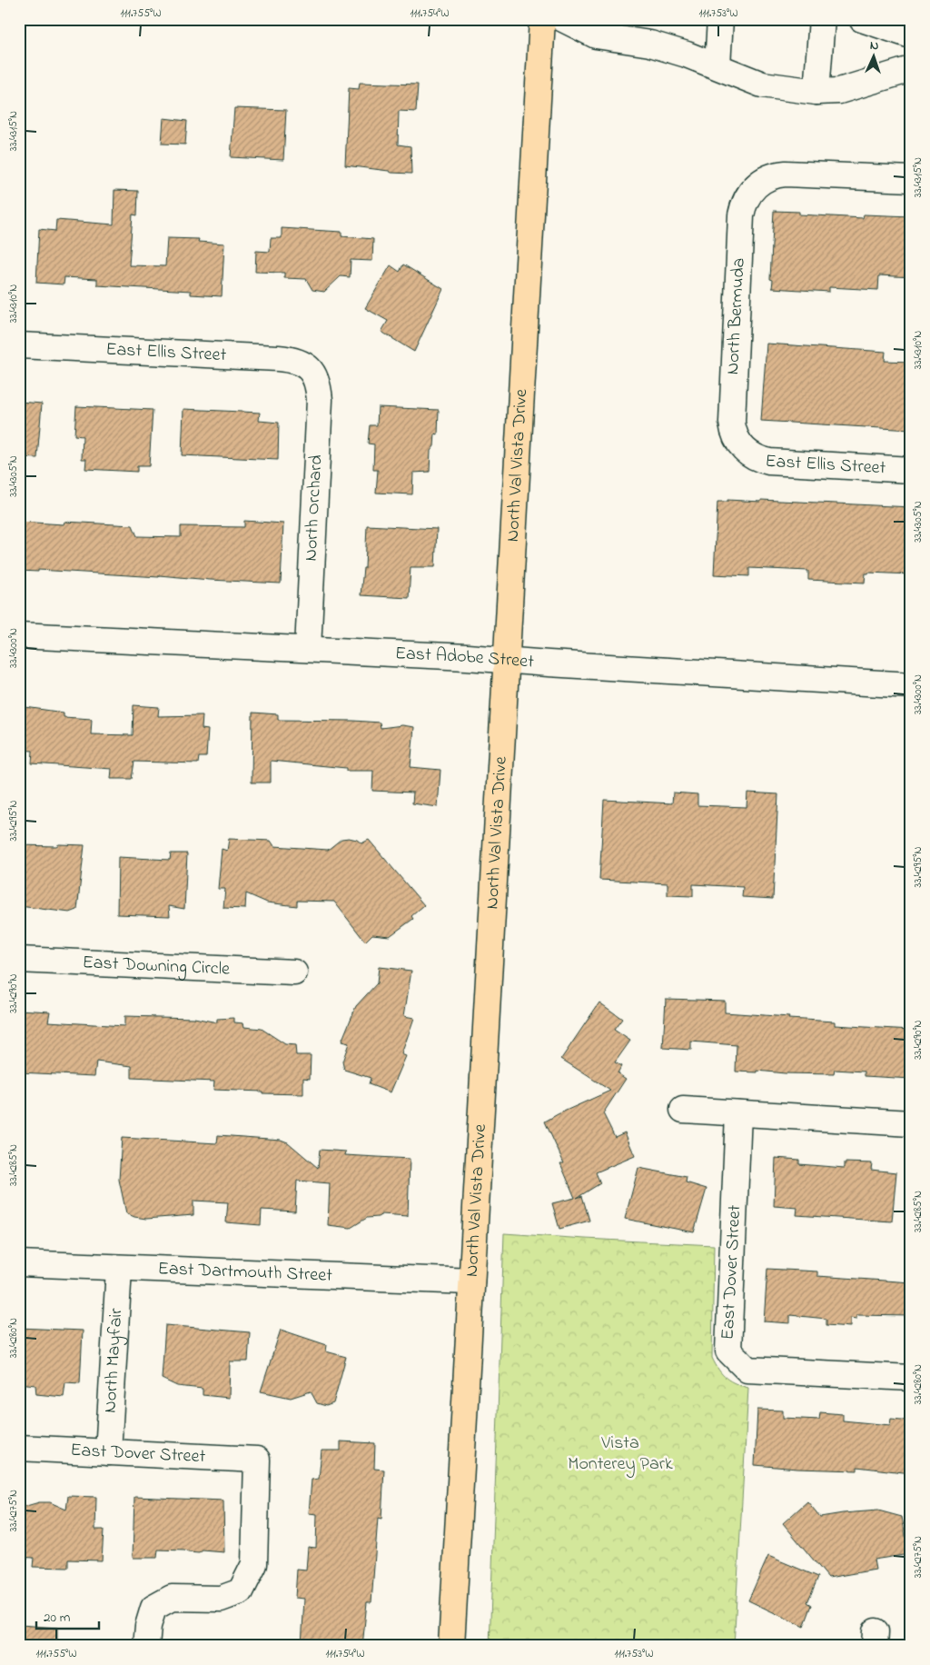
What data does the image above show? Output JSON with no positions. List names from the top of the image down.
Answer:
{
  "streets": {
    "main road": ["North Val Vista Drive"],
    "street": [
      "North Bermuda",
      "East Ellis Street",
      "North Orchard",
      "East Adobe Street",
      "East Downing Circle",
      "East Dover Street",
      "East Dartmouth Street",
      "North Mayfair"
    ]
  },
  "crossings": [
    ["North Bermuda", "East Ellis Street"],
    ["East Ellis Street", "North Orchard"],
    ["North Val Vista Drive", "East Adobe Street"],
    ["North Val Vista Drive", "East Dartmouth Street"],
    ["North Orchard", "East Adobe Street"],
    ["East Dover Street", "North Mayfair"],
    ["East Dartmouth Street", "North Mayfair"]
  ],
  "parks": ["Vista Monterey Park"],
  "scale_bar": "20 m",
  "north": "top",
  "coordinates": [
    "111.755°W",
    "111.754°W",
    "111.753°W",
    "33.4315°N",
    "33.4310°N",
    "33.4305°N",
    "33.4300°N",
    "33.4295°N",
    "33.4290°N",
    "33.4285°N",
    "33.4280°N",
    "33.4275°N"
  ]
}
